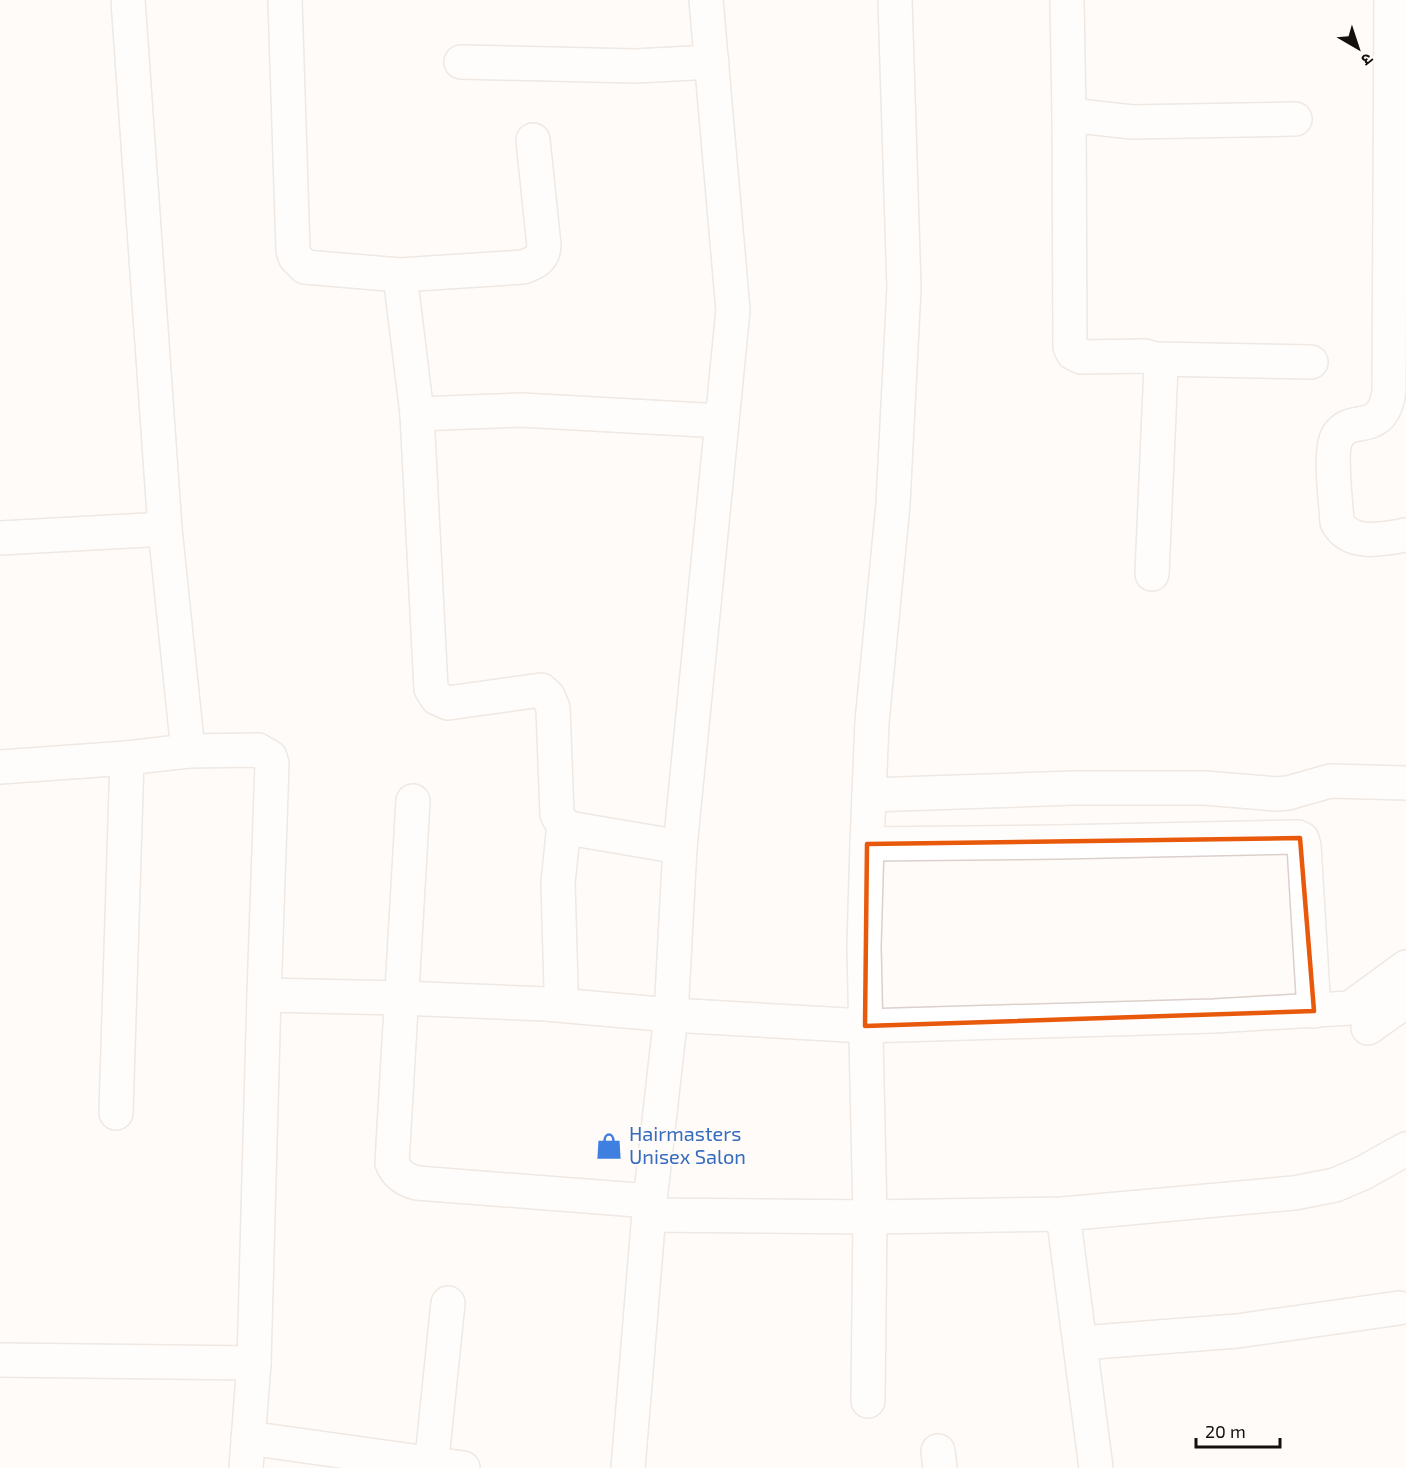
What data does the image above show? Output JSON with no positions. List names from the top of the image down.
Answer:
{
  "places": {
    "shop": ["Hairmasters Unisex Salon"]
  },
  "scale_bar": "20 m",
  "north": "bottom right"
}
